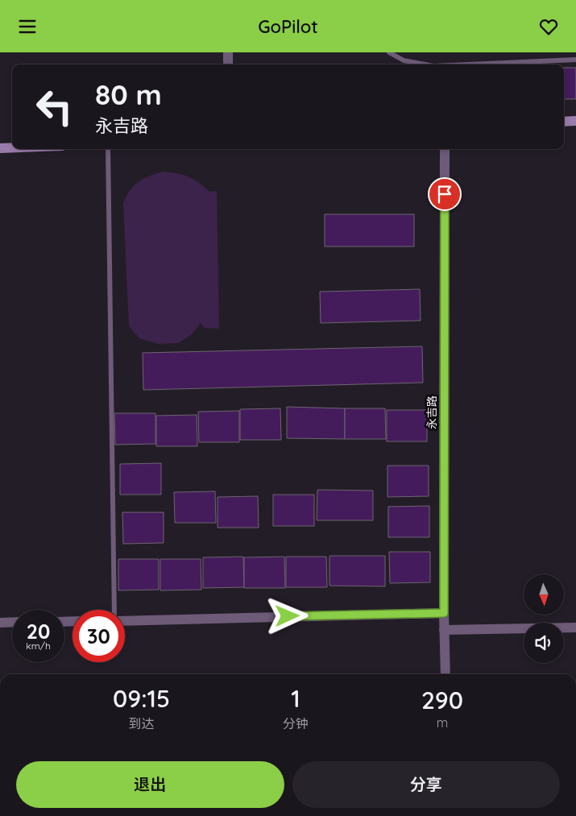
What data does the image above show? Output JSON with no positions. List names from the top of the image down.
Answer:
{
  "streets": {
    "street": ["永吉路"]
  },
  "north": "bottom",
  "page": {
    "header": "GoPilot",
    "turn": ["80 m", "永吉路"],
    "speed": "20 km/h",
    "limit": "30",
    "eta": [
      "09:15",
      "到达",
      "1",
      "分钟",
      "290",
      "m"
    ],
    "buttons": ["退出", "分享"]
  }
}
